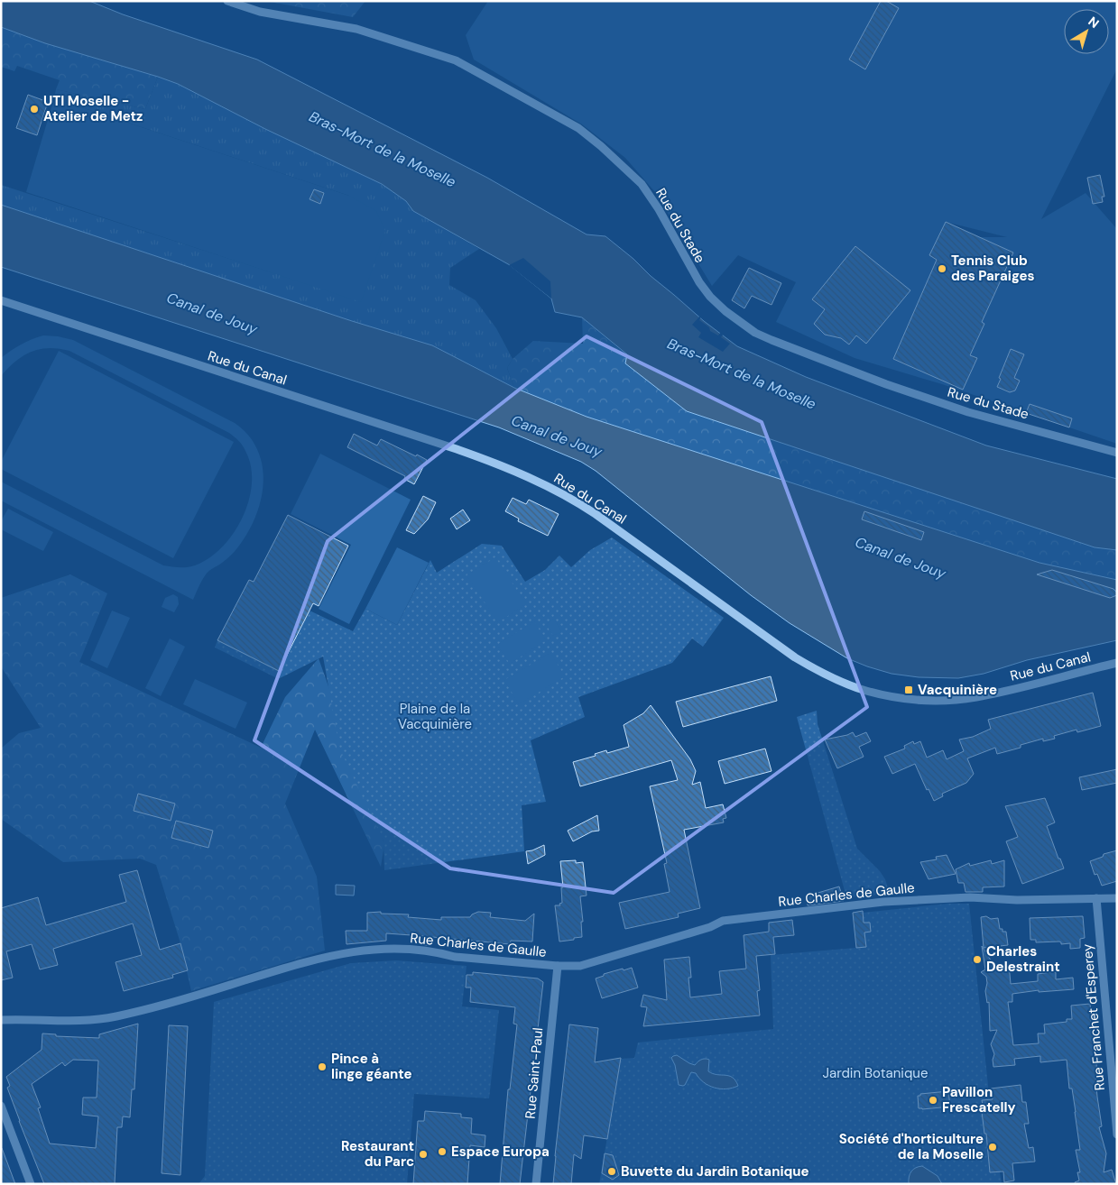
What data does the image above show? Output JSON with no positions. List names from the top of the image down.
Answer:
{
  "streets": {
    "street": [
      "Rue du Stade",
      "Rue du Canal",
      "Rue Charles de Gaulle",
      "Rue Franchet d'Esperey",
      "Rue Saint-Paul"
    ]
  },
  "crossings": [
    ["Rue Charles de Gaulle", "Rue Franchet d'Esperey"],
    ["Rue Charles de Gaulle", "Rue Saint-Paul"]
  ],
  "water": ["Bras-Mort de la Moselle", "Canal de Jouy"],
  "parks": ["Plaine de la Vacquinière", "Jardin Botanique"],
  "places": {
    "other": [
      "UTI Moselle - Atelier de Metz",
      "Tennis Club des Paraiges",
      "Charles Delestraint",
      "Pince à linge géante",
      "Pavillon Frescatelly",
      "Société d'horticulture de la Moselle",
      "Espace Europa",
      "Restaurant du Parc",
      "Buvette du Jardin Botanique"
    ],
    "transit": ["Vacquinière"]
  },
  "north": "top right"
}
